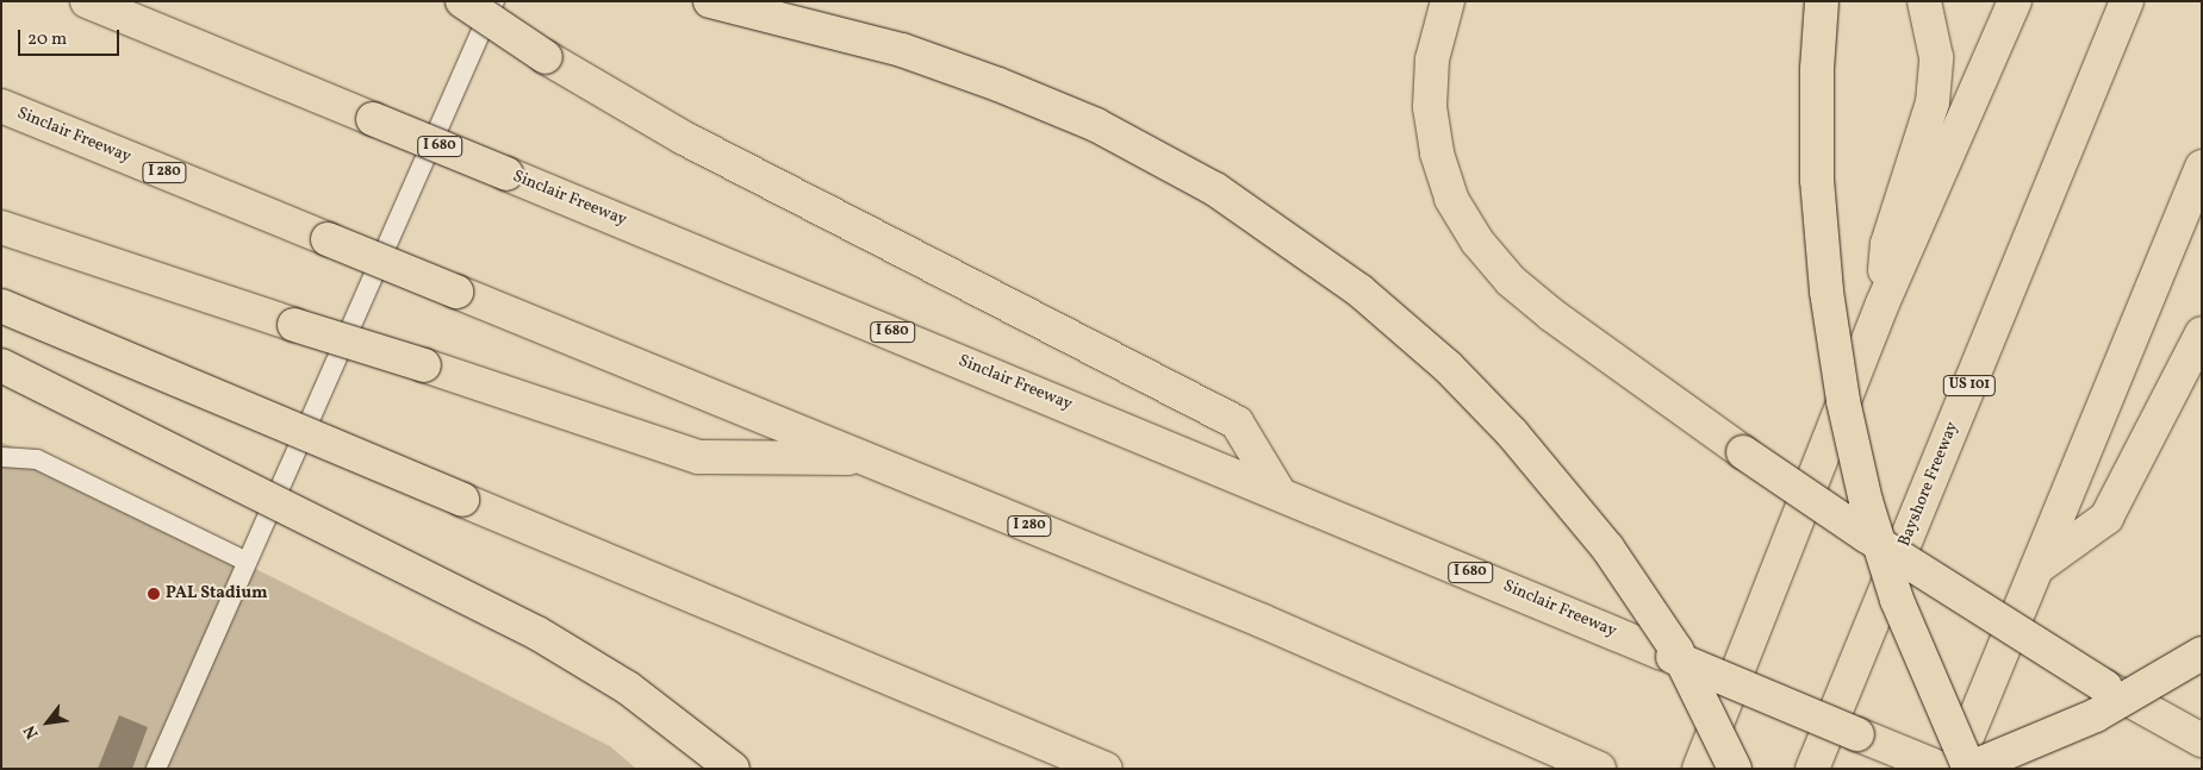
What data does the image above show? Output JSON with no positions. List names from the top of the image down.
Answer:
{
  "streets": {
    "highway": [
      "Sinclair Freeway",
      "I 680",
      "I 280",
      "US 101",
      "Bayshore Freeway"
    ]
  },
  "places": ["PAL Stadium"],
  "scale_bar": "20 m",
  "north": "bottom left"
}
